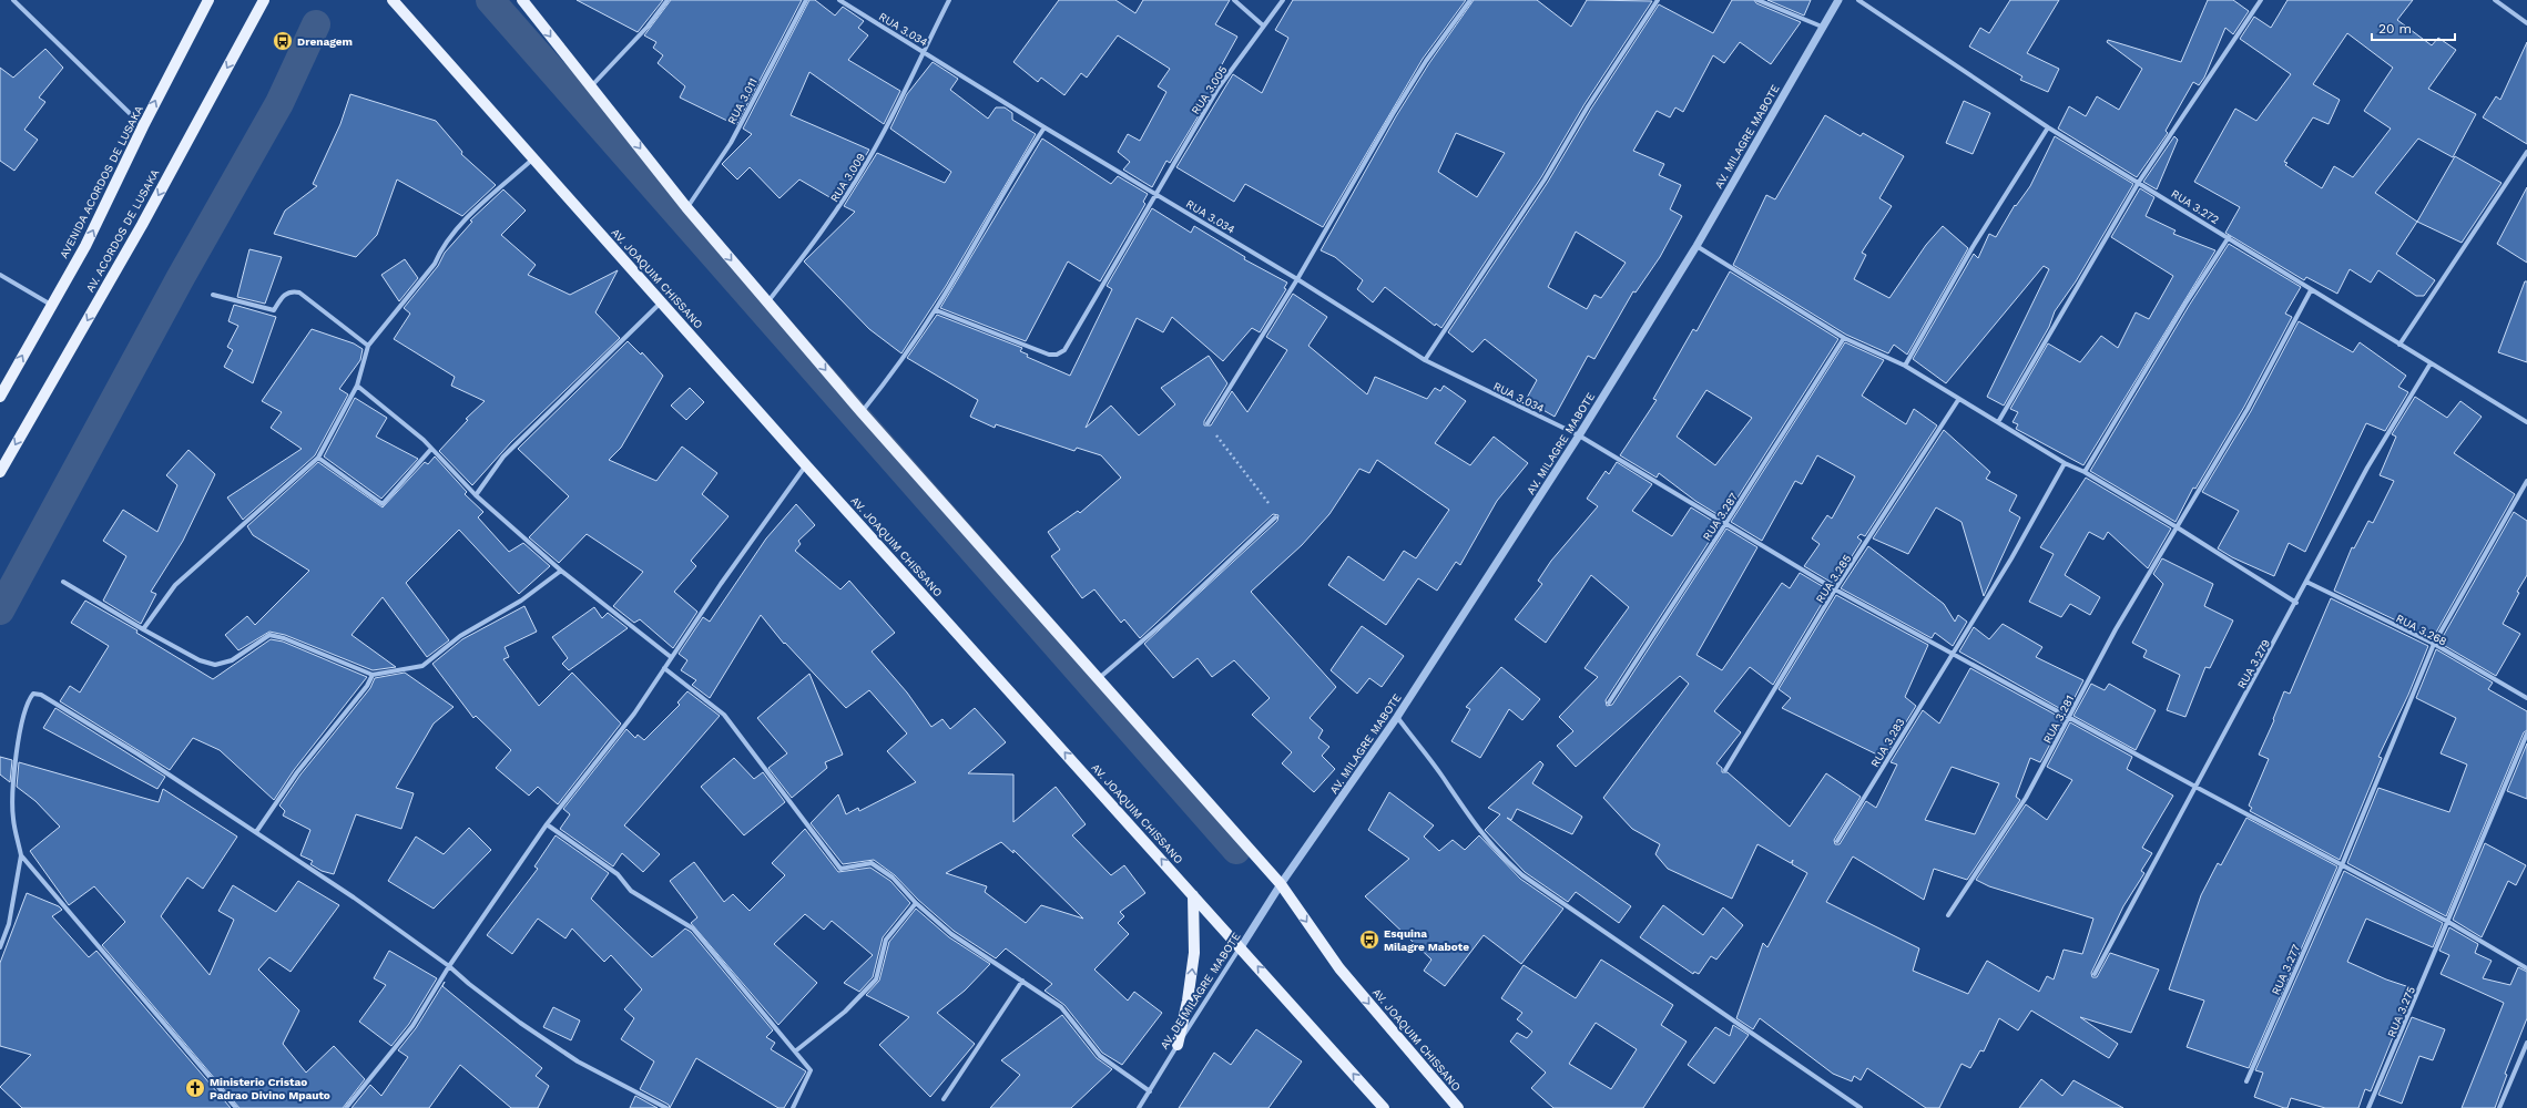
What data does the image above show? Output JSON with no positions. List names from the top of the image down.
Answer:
{
  "streets": {
    "main road": ["AVENIDA ACORDOS DE LUSAKA", "AV. ACORDOS DE LUSAKA", "AV. JOAQUIM CHISSANO"],
    "street": [
      "RUA 3.034",
      "RUA 3.005",
      "RUA 3.011",
      "AV. MILAGRE MABOTE",
      "RUA 3.009",
      "RUA 3.272",
      "RUA 3.287",
      "RUA 3.285",
      "RUA 3.268",
      "RUA 3.279",
      "RUA 3.281",
      "RUA 3.283",
      "RUA 3.277",
      "AV. DE MILAGRE MABOTE",
      "RUA 3.275"
    ]
  },
  "crossings": [
    ["RUA 3.034", "RUA 3.005"],
    ["RUA 3.034", "AV. MILAGRE MABOTE"],
    ["RUA 3.034", "RUA 3.009"],
    ["RUA 3.034", "RUA 3.287"],
    ["RUA 3.034", "RUA 3.285"],
    ["RUA 3.034", "RUA 3.279"],
    ["RUA 3.034", "RUA 3.281"],
    ["RUA 3.034", "RUA 3.283"],
    ["RUA 3.034", "RUA 3.277"],
    ["RUA 3.034", "RUA 3.275"],
    ["AV. MILAGRE MABOTE", "AV. JOAQUIM CHISSANO"],
    ["AV. MILAGRE MABOTE", "AV. DE MILAGRE MABOTE"],
    ["RUA 3.272", "RUA 3.279"],
    ["RUA 3.272", "RUA 3.281"],
    ["AV. JOAQUIM CHISSANO", "AV. DE MILAGRE MABOTE"],
    ["RUA 3.268", "RUA 3.279"],
    ["RUA 3.268", "RUA 3.277"]
  ],
  "one_way": ["AVENIDA ACORDOS DE LUSAKA", "AV. ACORDOS DE LUSAKA"],
  "places": {
    "bus stop": ["Drenagem", "Esquina Milagre Mabote"],
    "church": ["Ministerio Cristao Padrao Divino Mpauto"]
  },
  "scale_bar": "20 m"
}
